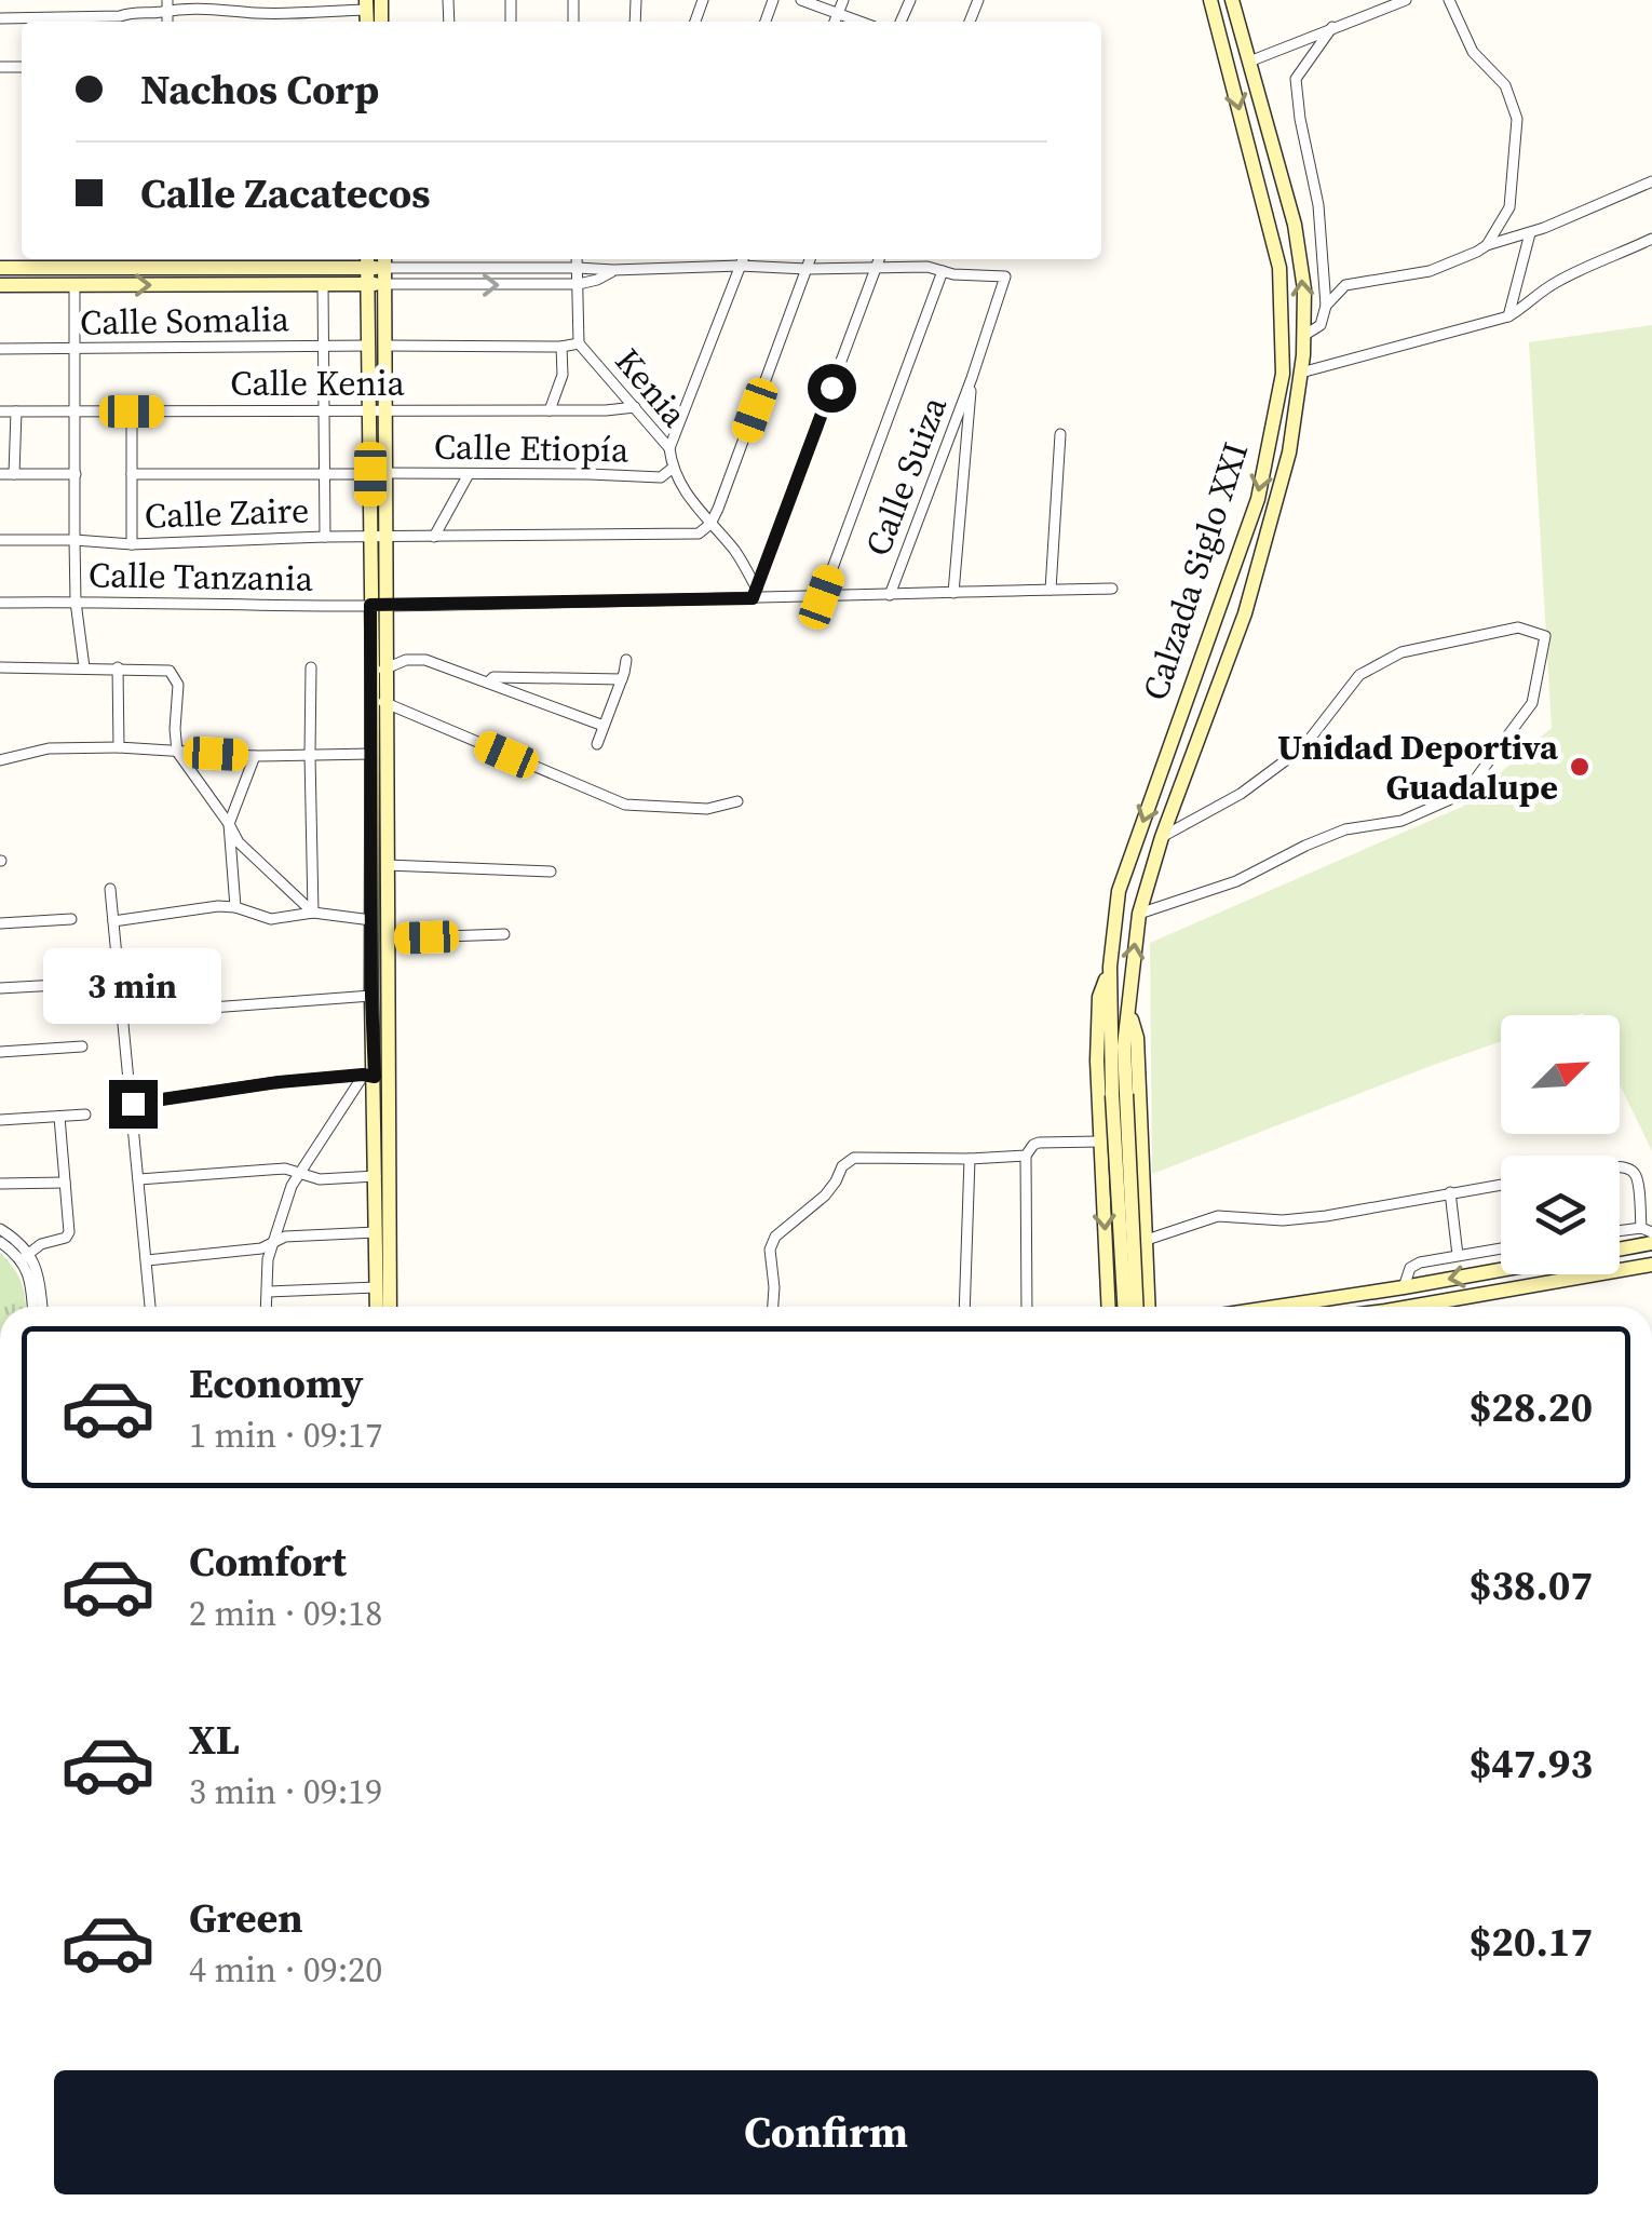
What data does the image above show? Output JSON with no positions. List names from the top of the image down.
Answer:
{
  "streets": {
    "street": [
      "Calle Somalia",
      "Calle Kenia",
      "Kenia",
      "Calle Etiopía",
      "Calle Suiza",
      "Calle Zaire",
      "Calzada Siglo XXI",
      "Calle Tanzania"
    ]
  },
  "crossings": [
    ["Calle Kenia", "Kenia"],
    ["Kenia", "Calle Etiopía"],
    ["Kenia", "Calle Zaire"],
    ["Kenia", "Calle Tanzania"],
    ["Calle Suiza", "Calle Tanzania"]
  ],
  "places": ["Unidad Deportiva Guadalupe"],
  "north": "top right",
  "page": {
    "banner": ["Nachos Corp", "Calle Zacatecos"],
    "bubble": "3 min",
    "list": [
      {
        "name": "Economy",
        "note": "1 min · 09:17",
        "value": "$28.20"
      },
      {
        "name": "Comfort",
        "note": "2 min · 09:18",
        "value": "$38.07"
      },
      {
        "name": "XL",
        "note": "3 min · 09:19",
        "value": "$47.93"
      },
      {
        "name": "Green",
        "note": "4 min · 09:20",
        "value": "$20.17"
      }
    ],
    "buttons": "Confirm"
  }
}
